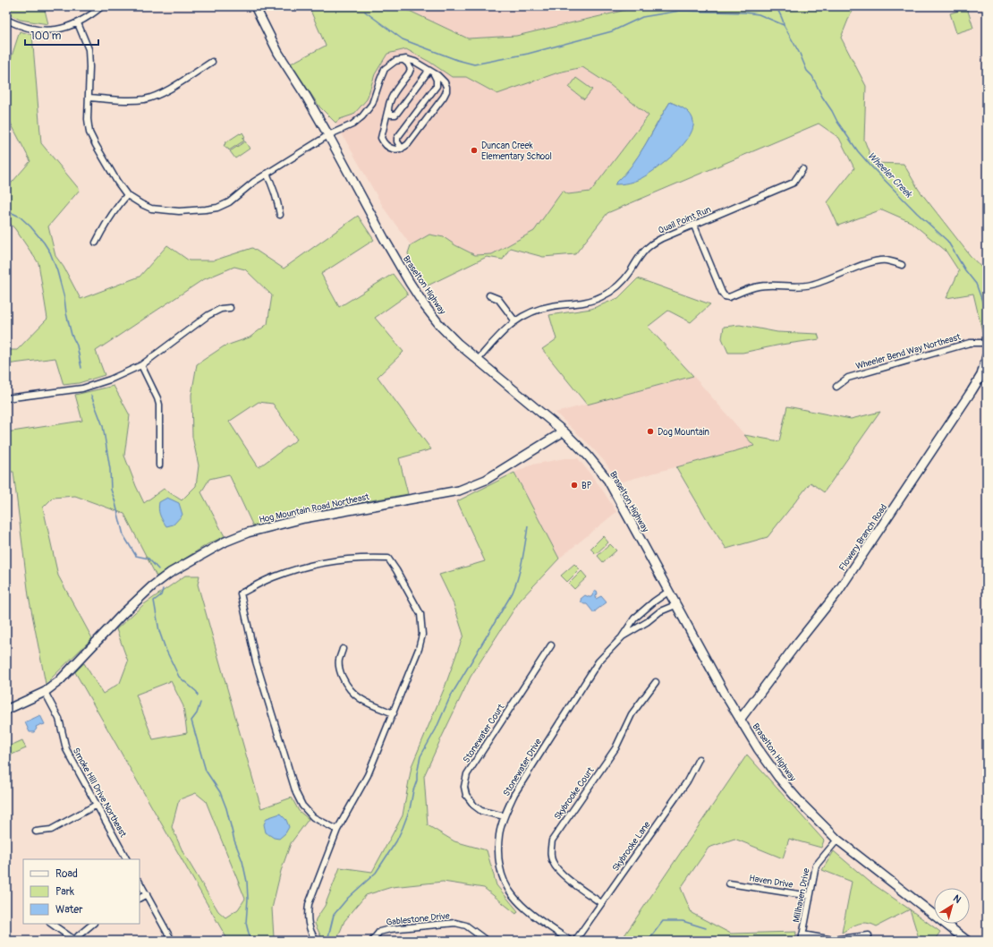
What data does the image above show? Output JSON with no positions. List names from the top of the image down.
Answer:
{
  "streets": {
    "main road": ["Braselton Highway", "Hog Mountain Road Northeast", "Flowery Branch Road"],
    "street": [
      "Quail Point Run",
      "Wheeler Bend Way Northeast",
      "Stonewater Court",
      "Stonewater Drive",
      "Smoke Hill Drive Northeast",
      "Skybrooke Court",
      "Skybrooke Lane",
      "Haven Drive",
      "Millhaven Drive",
      "Gablestone Drive"
    ]
  },
  "crossings": [
    ["Quail Point Run", "Braselton Highway"],
    ["Braselton Highway", "Hog Mountain Road Northeast"],
    ["Braselton Highway", "Flowery Branch Road"],
    ["Braselton Highway", "Stonewater Drive"],
    ["Braselton Highway", "Millhaven Drive"],
    ["Hog Mountain Road Northeast", "Smoke Hill Drive Northeast"],
    ["Stonewater Court", "Stonewater Drive"],
    ["Skybrooke Court", "Skybrooke Lane"],
    ["Haven Drive", "Millhaven Drive"]
  ],
  "water": ["Wheeler Creek"],
  "places": ["Duncan Creek Elementary School", "Dog Mountain", "BP"],
  "legend": ["Road", "Park", "Water"],
  "scale_bar": "100 m",
  "north": "top right"
}
